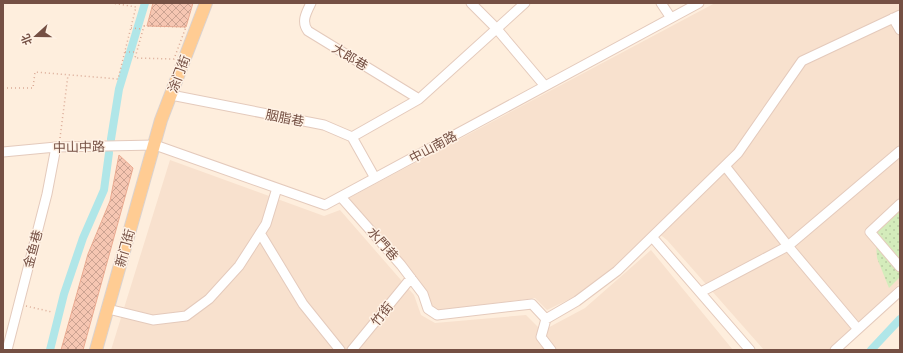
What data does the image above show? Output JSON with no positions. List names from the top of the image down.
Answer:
{
  "streets": {
    "main road": ["涂门街", "新门街"],
    "street": [
      "大郎巷",
      "胭脂巷",
      "中山中路",
      "中山南路",
      "水門巷",
      "金鱼巷",
      "竹街"
    ]
  },
  "crossings": [
    ["涂门街", "胭脂巷"],
    ["涂门街", "中山中路"],
    ["涂门街", "中山南路"],
    ["涂门街", "新门街"],
    ["中山中路", "中山南路"],
    ["中山中路", "新门街"],
    ["中山中路", "金鱼巷"],
    ["中山南路", "水門巷"],
    ["中山南路", "新门街"],
    ["水門巷", "竹街"]
  ],
  "north": "left"
}
